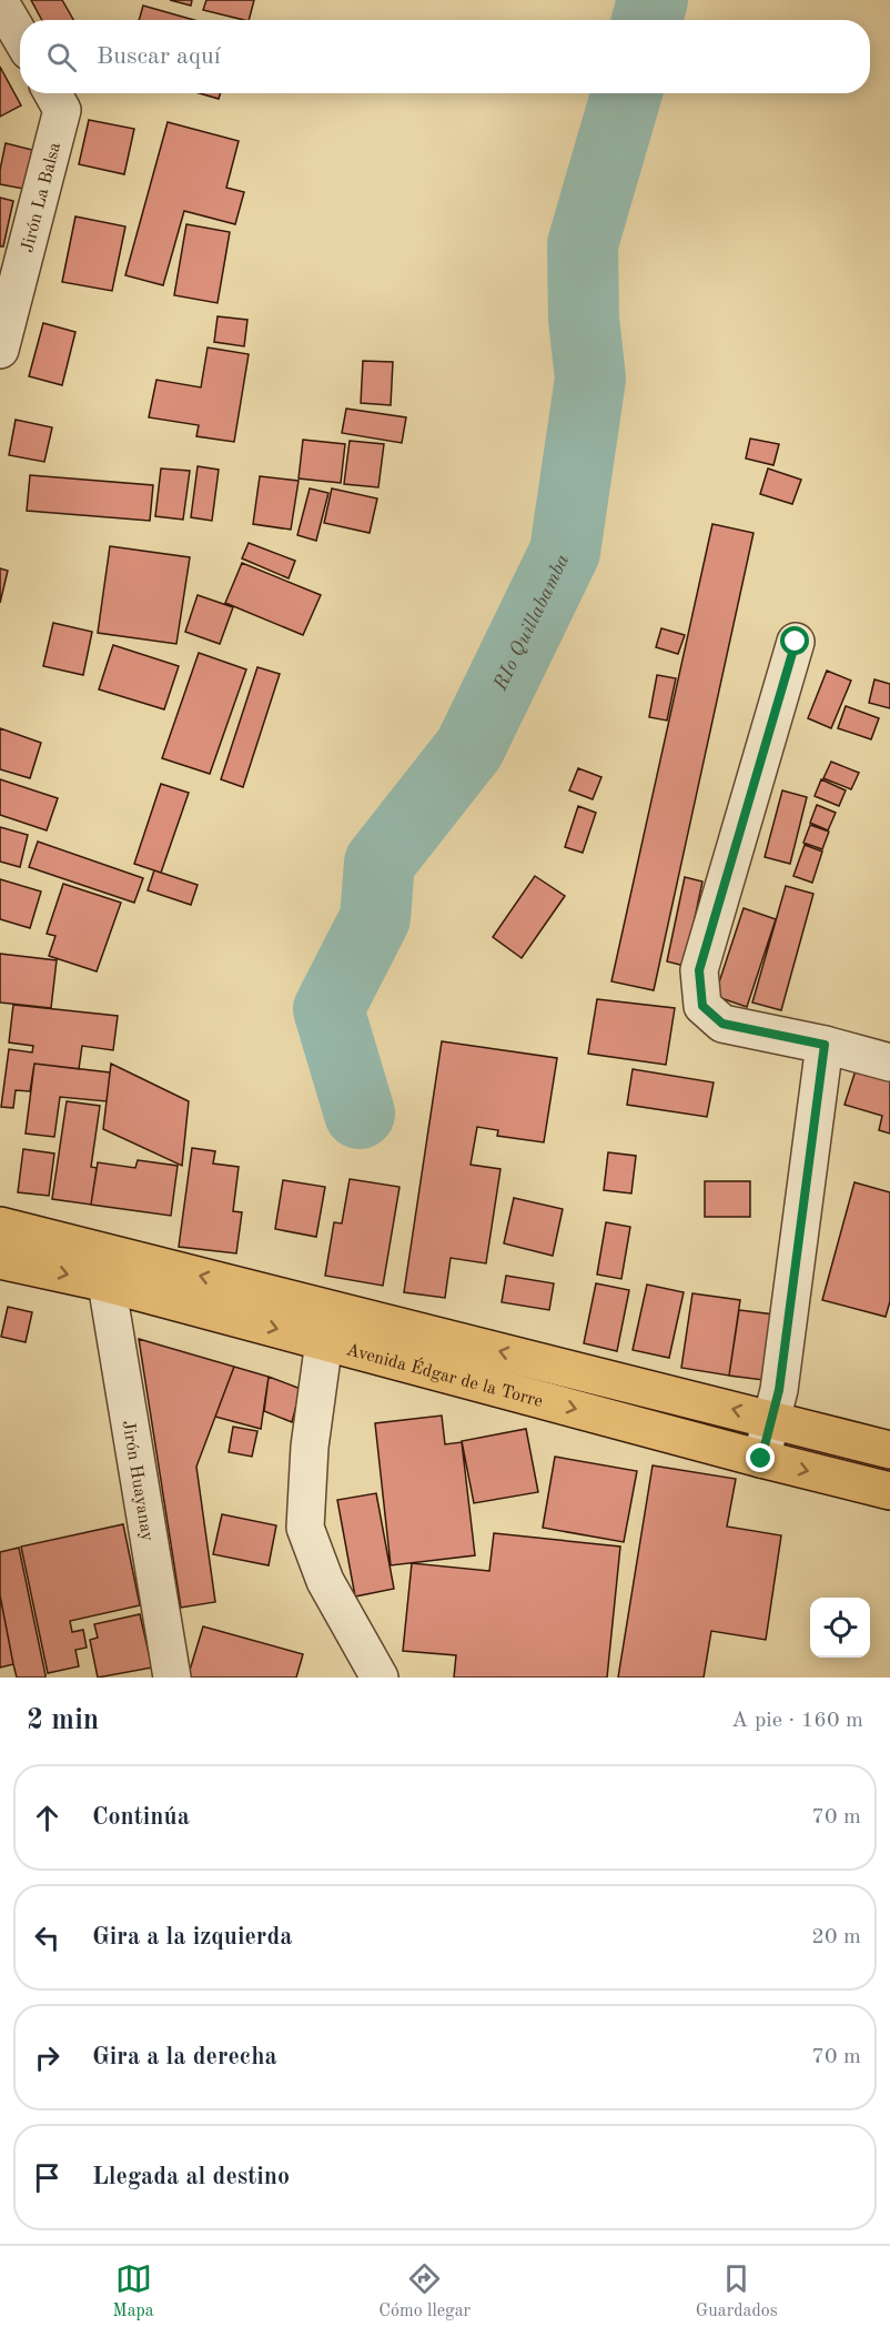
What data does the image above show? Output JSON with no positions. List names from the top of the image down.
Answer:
{
  "streets": {
    "highway": ["Avenida Édgar de la Torre"],
    "street": ["Jirón La Balsa", "Jirón Huayanay"]
  },
  "crossings": [
    ["Avenida Édgar de la Torre", "Jirón Huayanay"]
  ],
  "water": ["RIo Quillabamba"],
  "page": {
    "search": "Buscar aquí",
    "heading": ["2 min", "A pie · 160 m"],
    "list": [
      ["Continúa", "70 m"],
      ["Gira a la izquierda", "20 m"],
      ["Gira a la derecha", "70 m"],
      "Llegada al destino"
    ],
    "nav": ["Mapa", "Cómo llegar", "Guardados"]
  }
}
